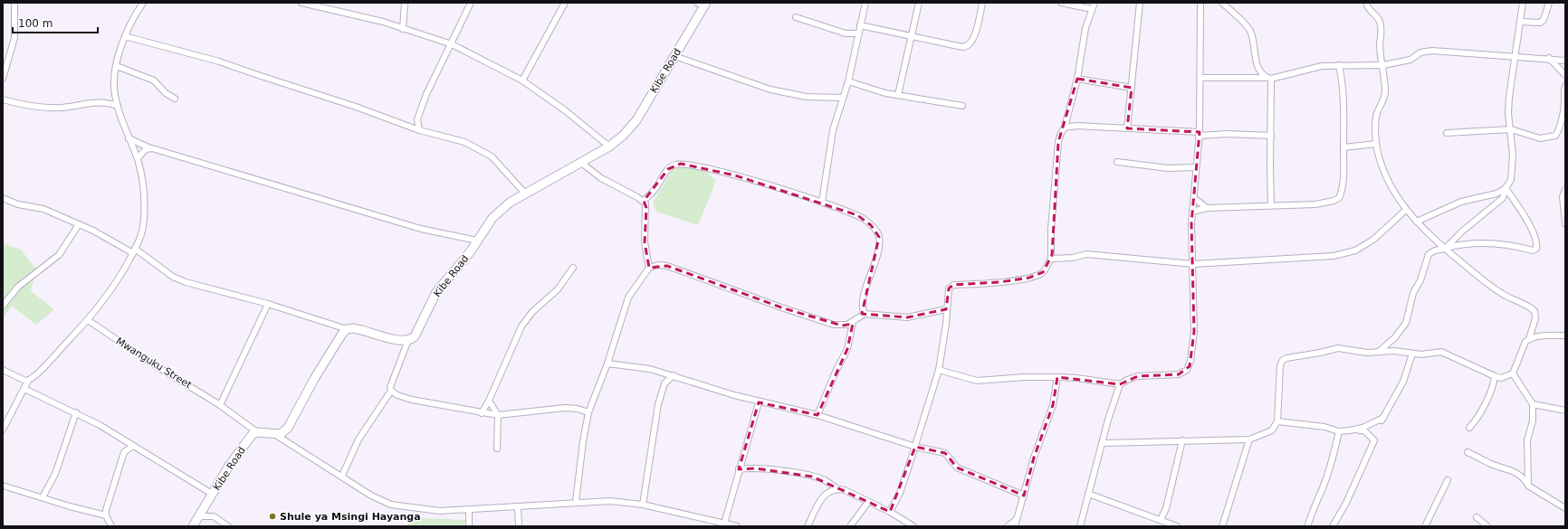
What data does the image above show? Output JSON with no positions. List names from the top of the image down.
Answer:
{
  "streets": {
    "street": ["Kibe Road", "Mwanguku Street"]
  },
  "crossings": [
    ["Kibe Road", "Mwanguku Street"]
  ],
  "places": ["Shule ya Msingi Hayanga"],
  "scale_bar": "100 m"
}
